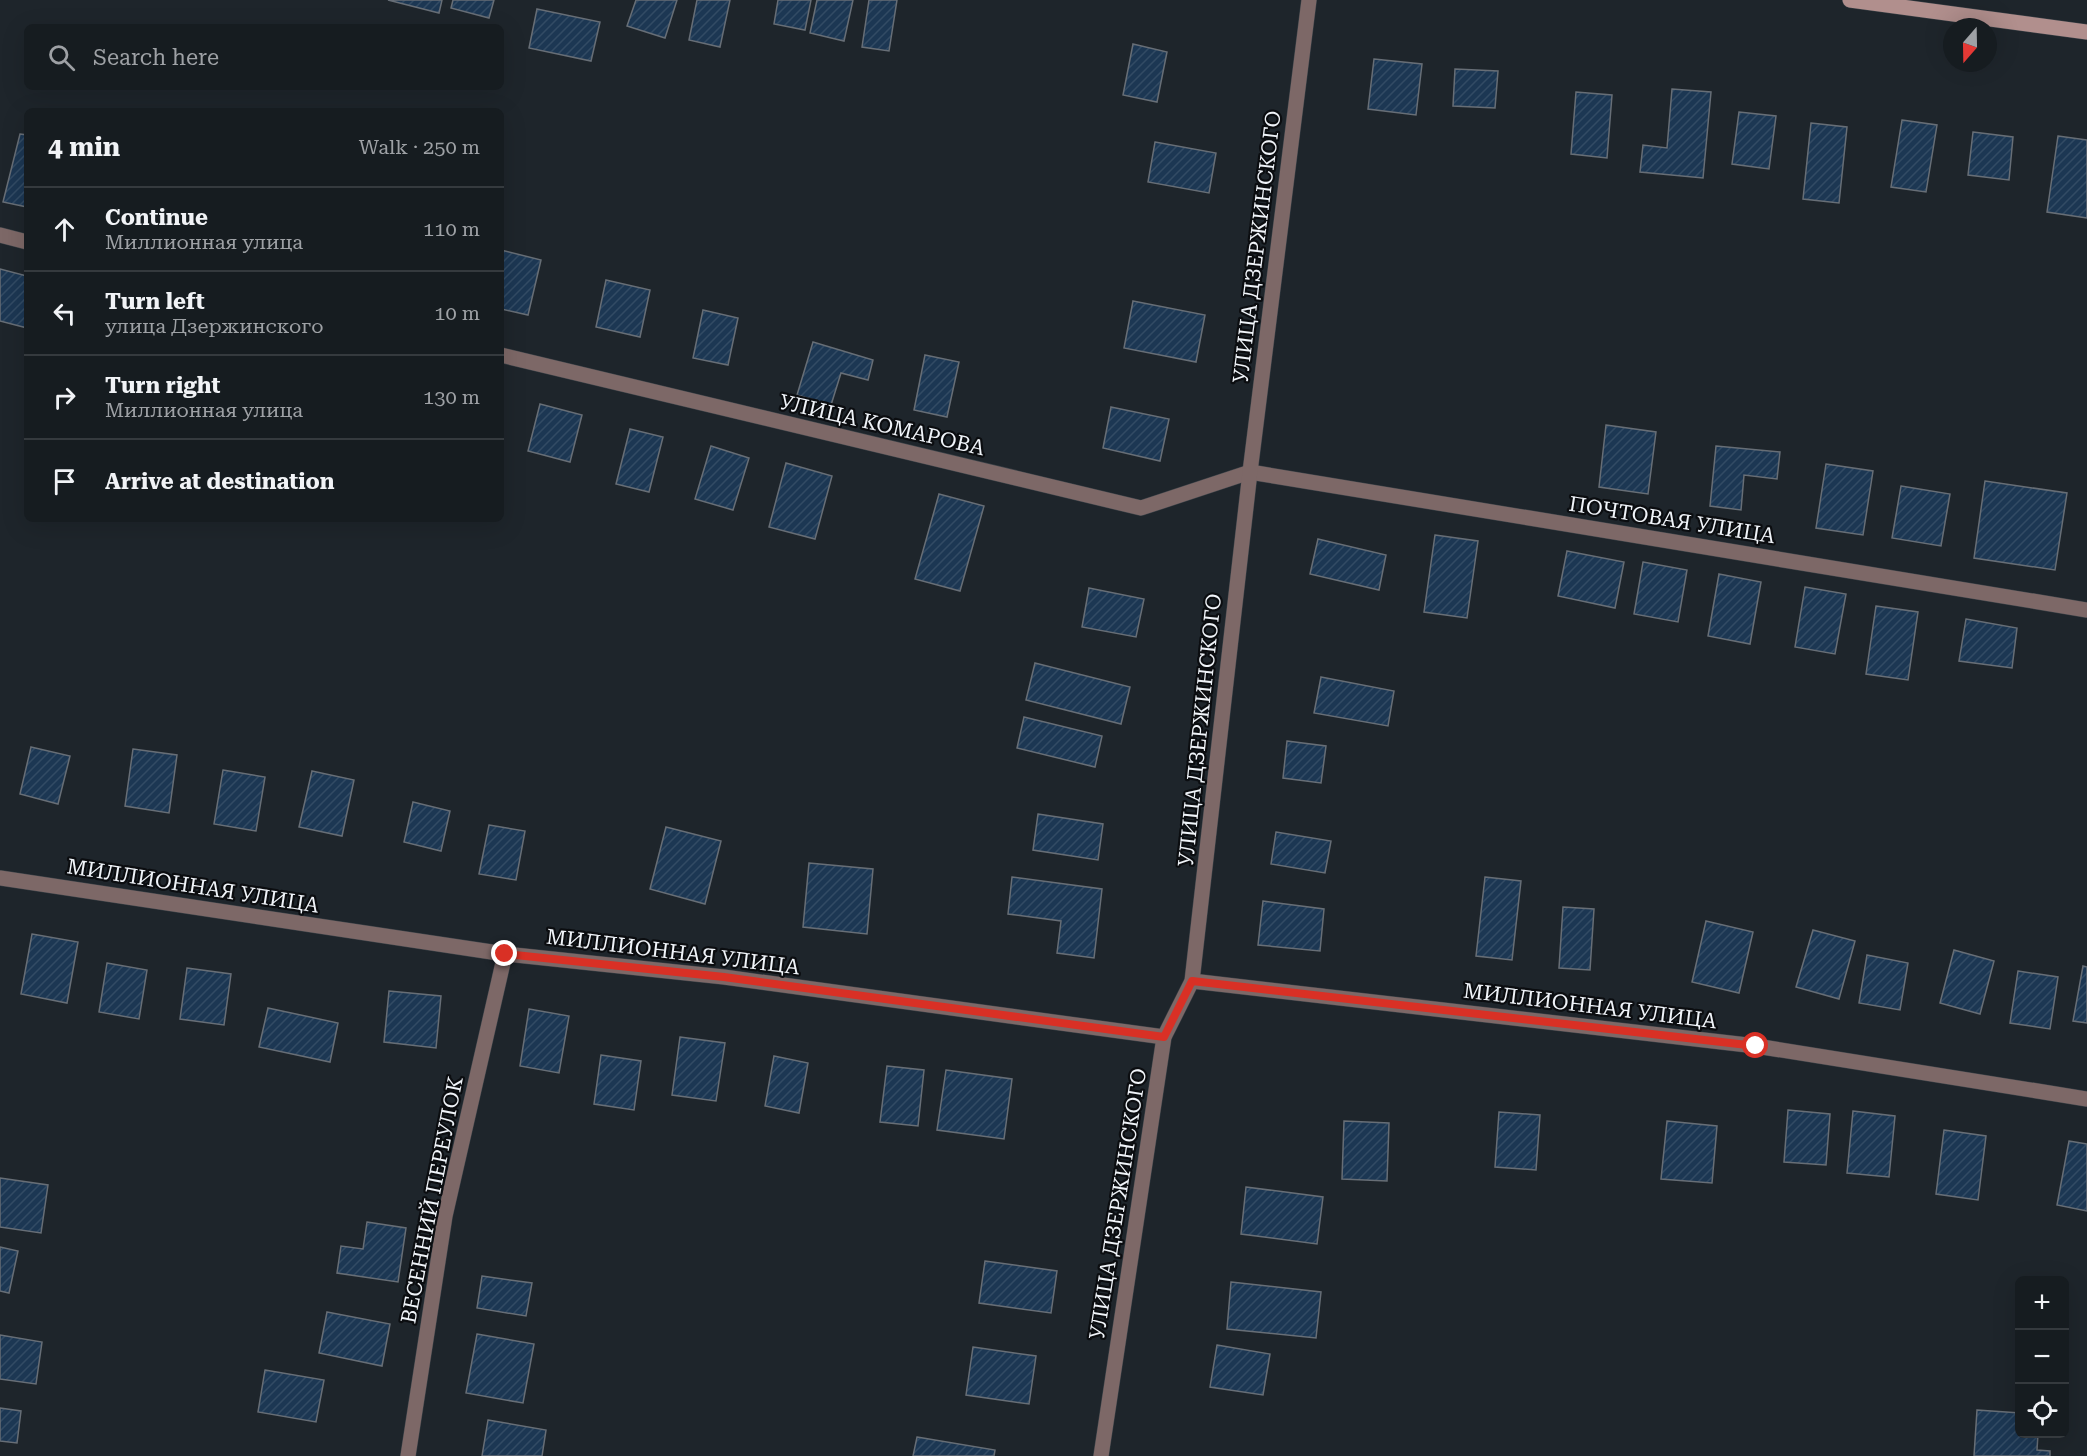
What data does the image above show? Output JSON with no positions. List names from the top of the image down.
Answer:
{
  "streets": {
    "street": [
      "УЛИЦА ДЗЕРЖИНСКОГО",
      "УЛИЦА КОМАРОВА",
      "ПОЧТОВАЯ УЛИЦА",
      "МИЛЛИОННАЯ УЛИЦА",
      "ВЕСЕННИЙ ПЕРЕУЛОК"
    ]
  },
  "crossings": [
    ["УЛИЦА ДЗЕРЖИНСКОГО", "УЛИЦА КОМАРОВА"],
    ["УЛИЦА ДЗЕРЖИНСКОГО", "ПОЧТОВАЯ УЛИЦА"],
    ["УЛИЦА ДЗЕРЖИНСКОГО", "МИЛЛИОННАЯ УЛИЦА"],
    ["УЛИЦА КОМАРОВА", "ПОЧТОВАЯ УЛИЦА"],
    ["МИЛЛИОННАЯ УЛИЦА", "ВЕСЕННИЙ ПЕРЕУЛОК"]
  ],
  "north": "bottom",
  "page": {
    "search": "Search here",
    "heading": ["4 min", "Walk · 250 m"],
    "list": [
      ["Continue", "Миллионная улица", "110 m"],
      ["Turn left", "улица Дзержинского", "10 m"],
      ["Turn right", "Миллионная улица", "130 m"],
      "Arrive at destination"
    ],
    "map_buttons": ["+", "−"]
  }
}
